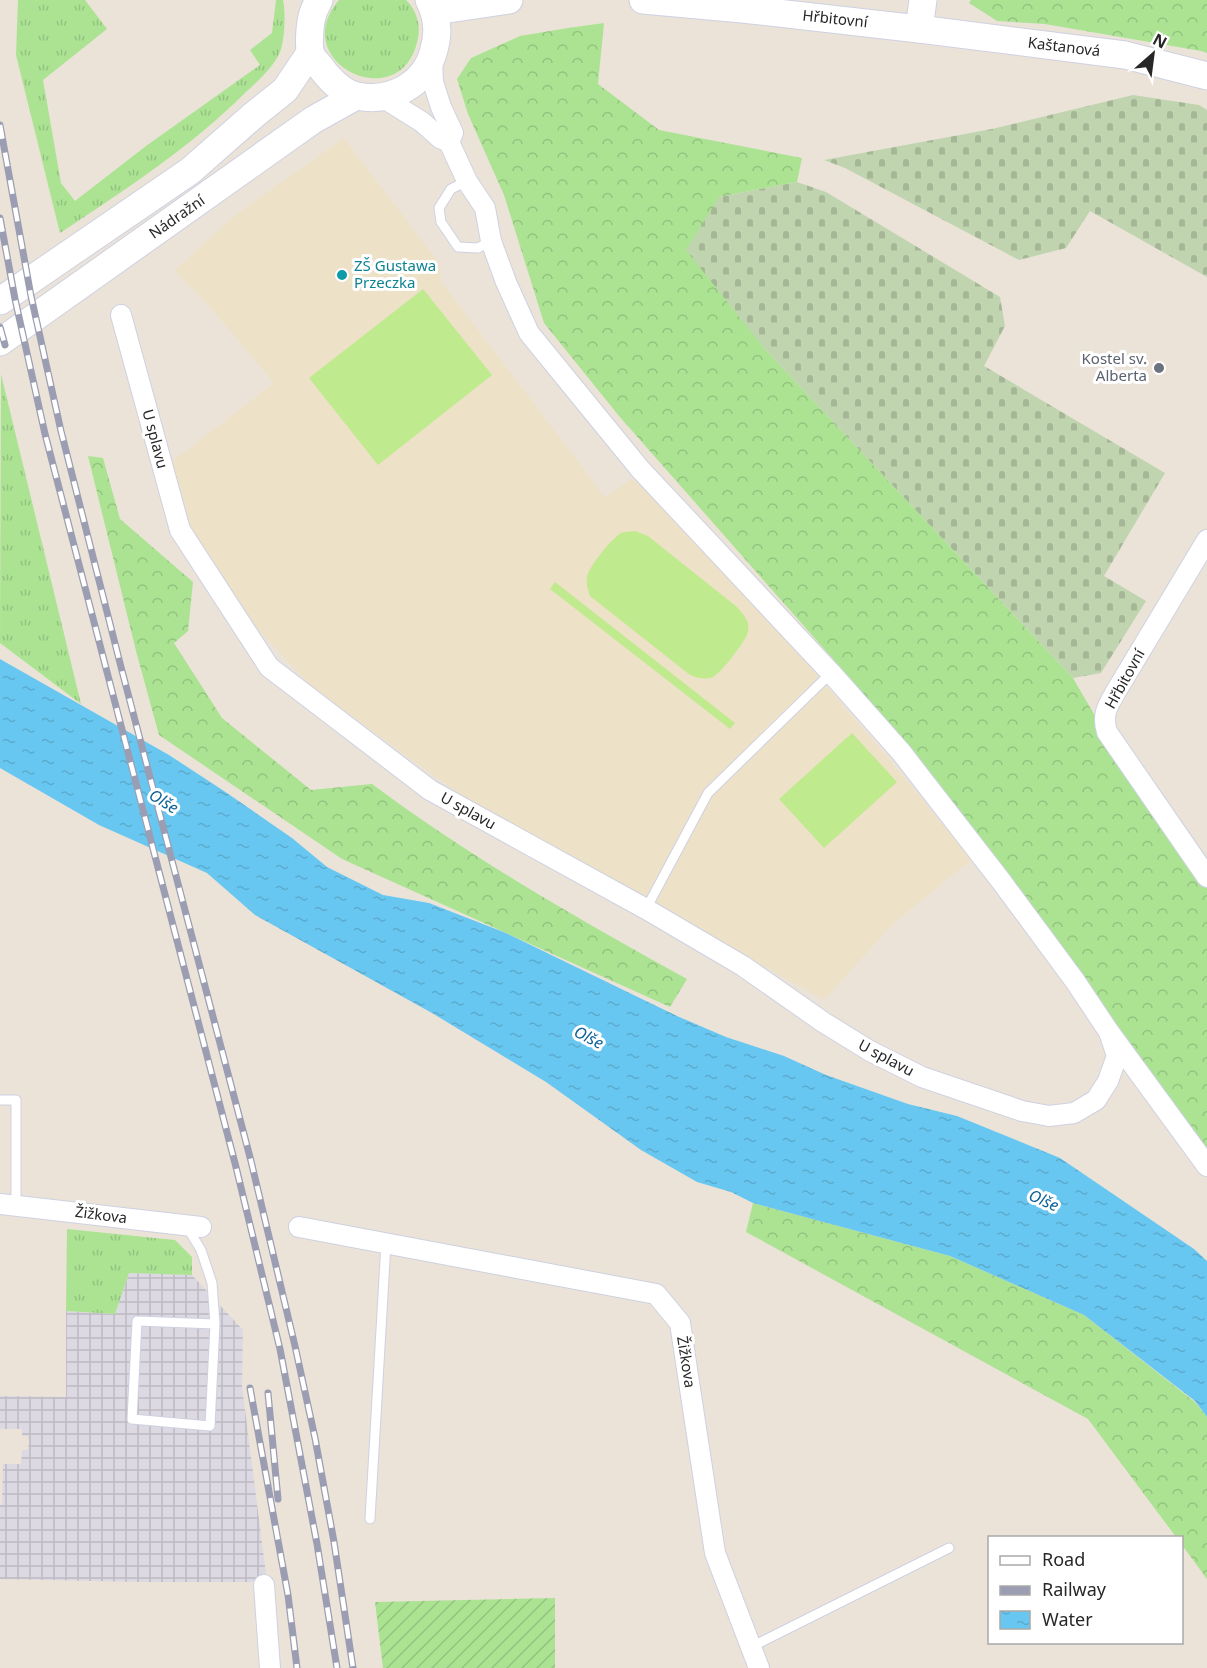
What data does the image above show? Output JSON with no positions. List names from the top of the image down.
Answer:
{
  "streets": {
    "main road": ["Hřbitovní", "Kaštanová", "Nádražní"],
    "street": ["U splavu", "Žižkova"]
  },
  "crossings": [
    ["Hřbitovní", "Kaštanová"]
  ],
  "water": ["Olše"],
  "places": ["ZŠ Gustawa Przeczka", "Kostel sv. Alberta"],
  "legend": ["Road", "Railway", "Water"],
  "north": "top right"
}
